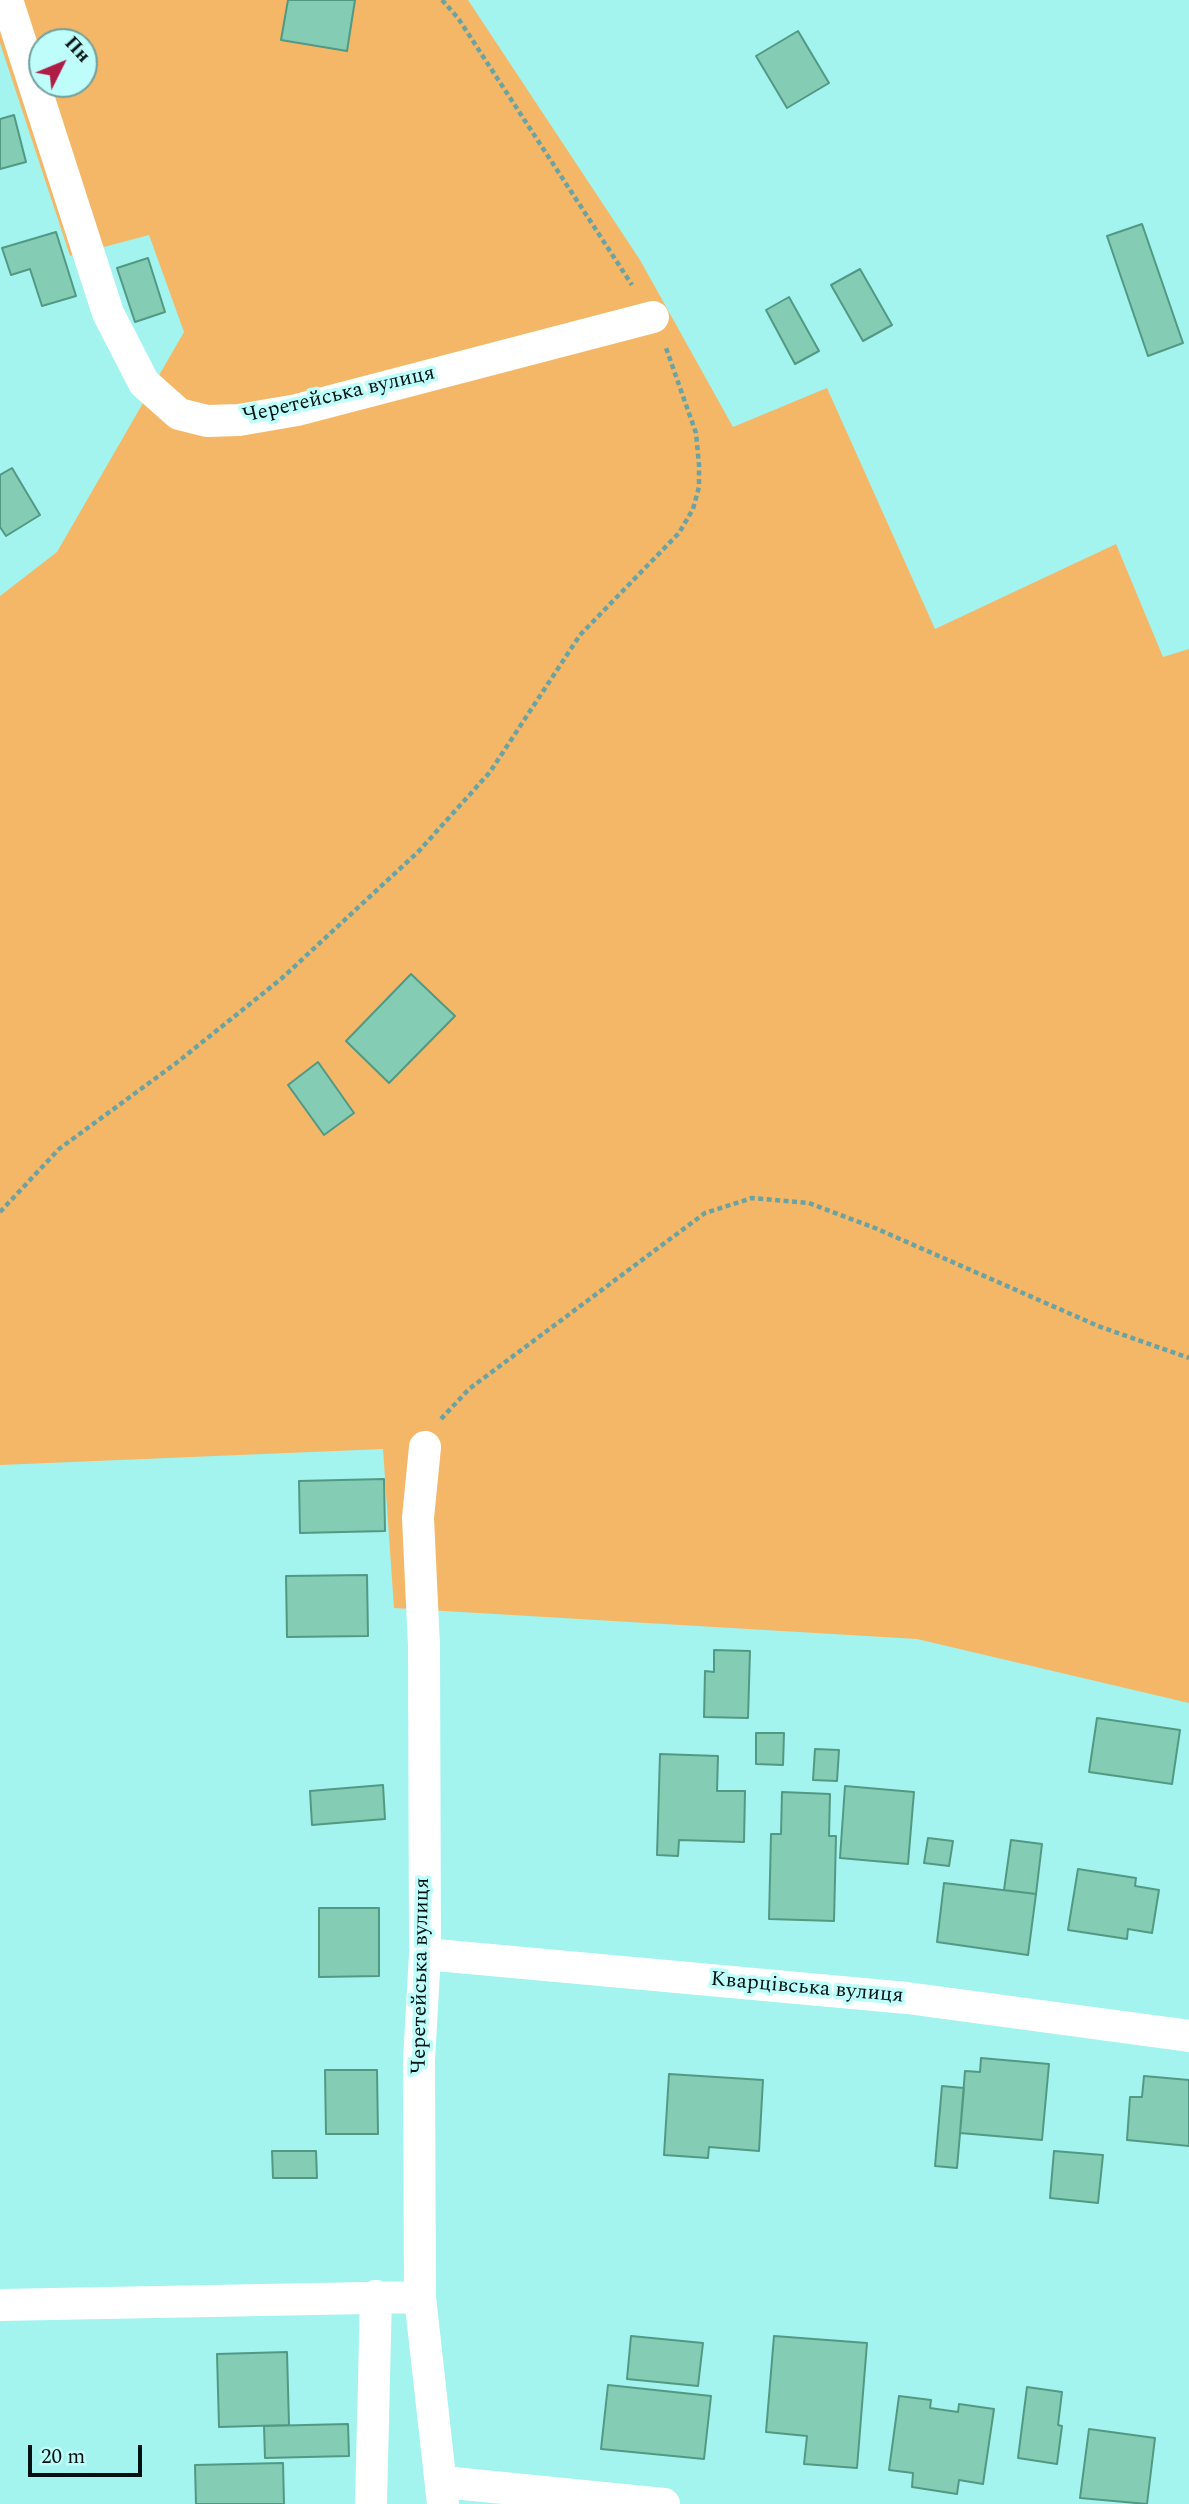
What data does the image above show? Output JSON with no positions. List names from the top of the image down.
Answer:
{
  "streets": {
    "street": ["Черетейська вулиця", "Кварцівська вулиця"]
  },
  "crossings": [
    ["Черетейська вулиця", "Кварцівська вулиця"]
  ],
  "scale_bar": "20 m",
  "north": "top right"
}
